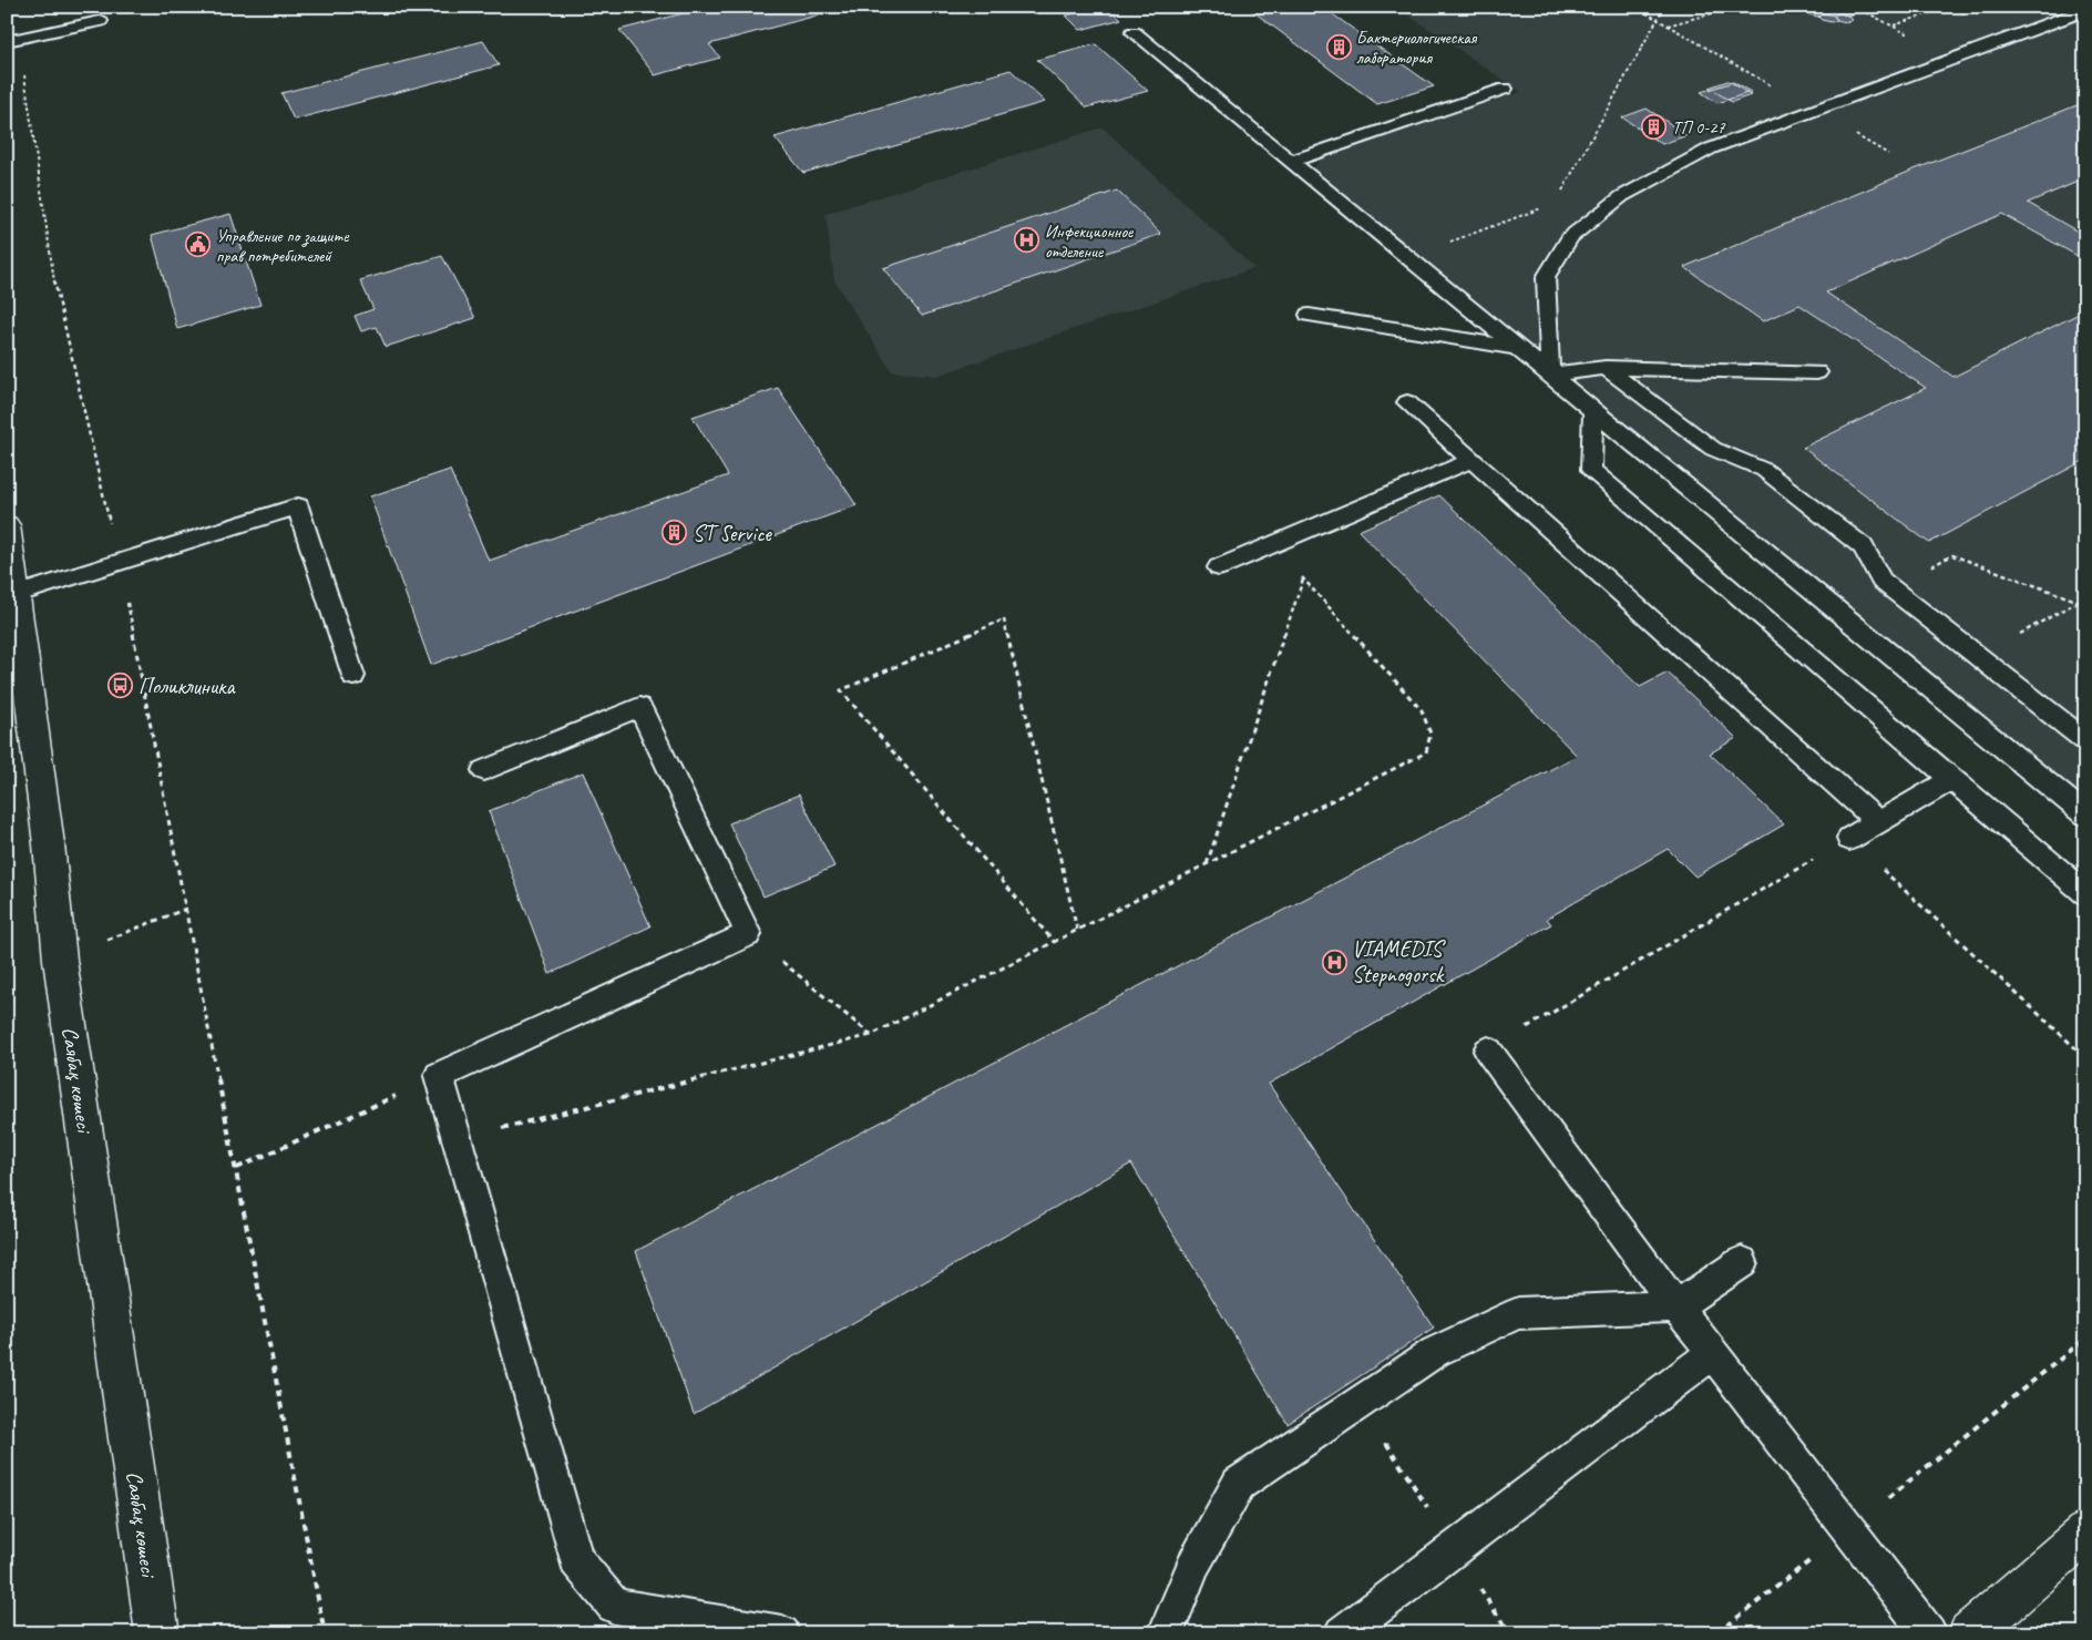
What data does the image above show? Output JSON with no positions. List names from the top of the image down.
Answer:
{
  "streets": {
    "street": ["Саябақ көшесі"]
  },
  "places": {
    "building": ["Бактериологическая лаборатория", "ТП 0-27", "ST Service"],
    "hospital": ["Инфекционное отделение", "VIAMEDIS Stepnogorsk"],
    "public building": ["Управление по защите прав потребителей"],
    "bus stop": ["Поликлиника"]
  }
}
